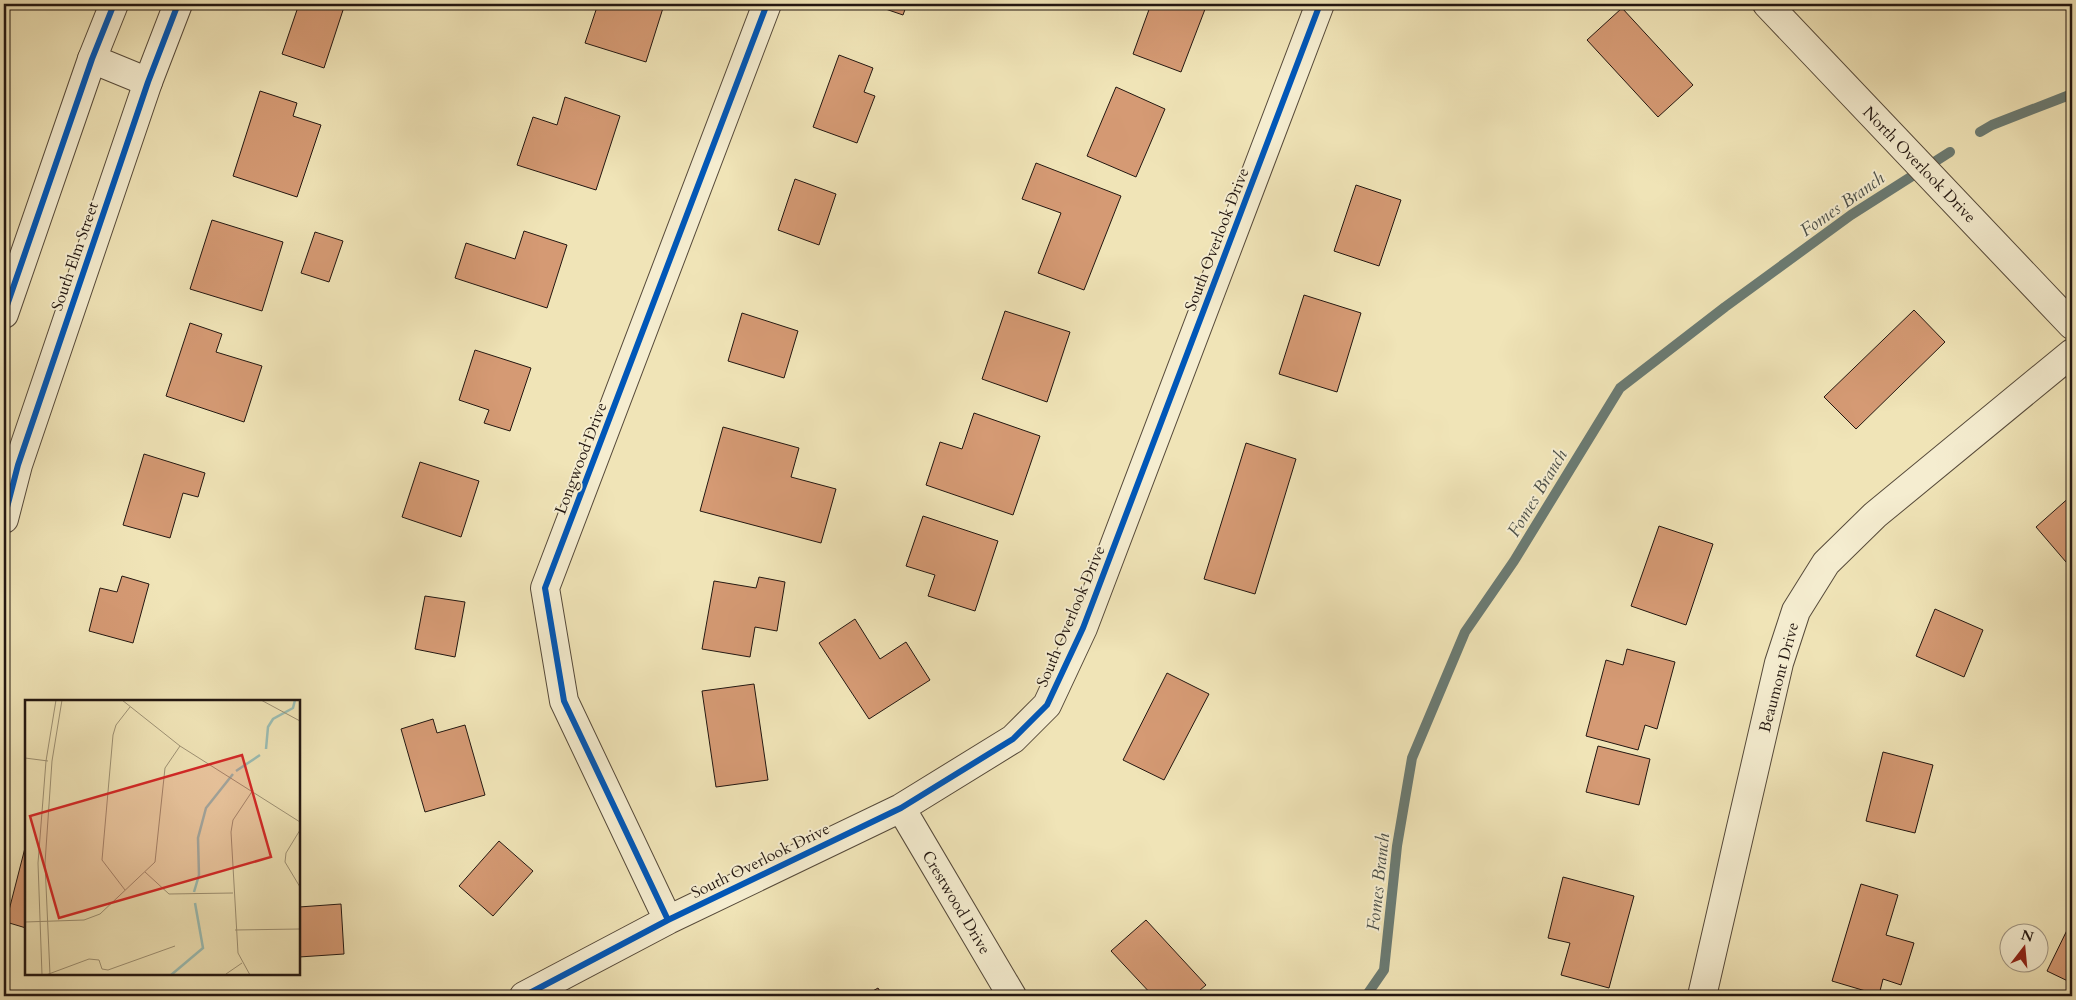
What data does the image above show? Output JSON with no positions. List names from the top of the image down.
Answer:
{
  "streets": {
    "street": [
      "North Overlook Drive",
      "South Overlook Drive",
      "South Elm Street",
      "Longwood Drive",
      "Beaumont Drive",
      "Crestwood Drive"
    ]
  },
  "crossings": [
    ["South Overlook Drive", "Longwood Drive"],
    ["South Overlook Drive", "Crestwood Drive"]
  ],
  "water": ["Fomes Branch"],
  "north": "top"
}
